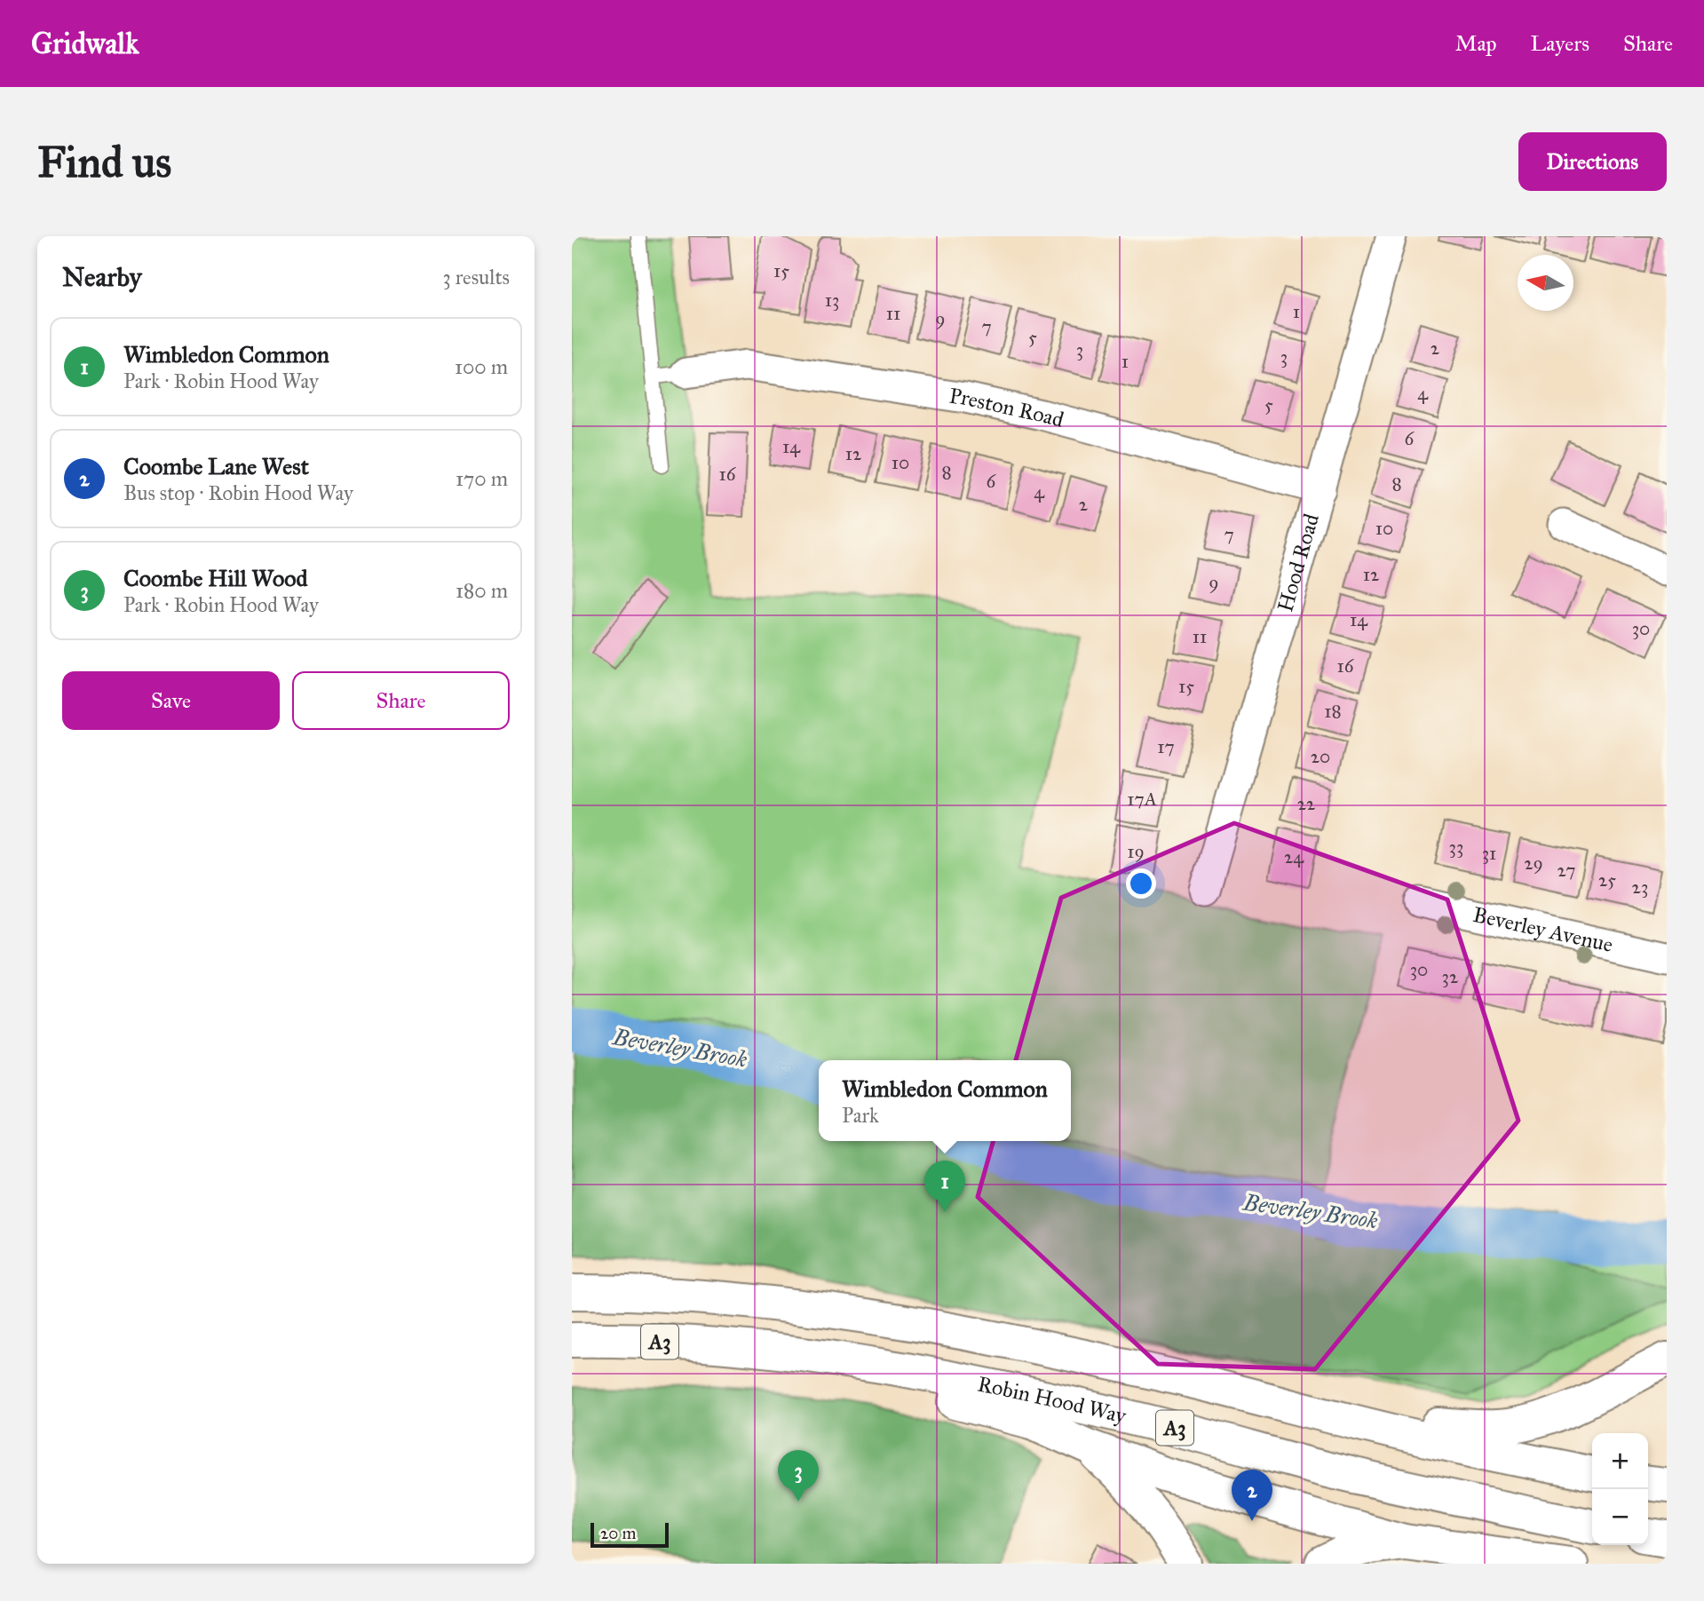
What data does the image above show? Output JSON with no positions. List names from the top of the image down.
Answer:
{
  "streets": {
    "main road": ["A3", "Robin Hood Way"],
    "street": ["Preston Road", "Hood Road", "Beverley Avenue"]
  },
  "crossings": [
    ["Preston Road", "Hood Road"]
  ],
  "water": ["Beverley Brook"],
  "house_numbers": [
    "15",
    "13",
    "1",
    "11",
    "9",
    "7",
    "5",
    "2",
    "3",
    "3",
    "1",
    "4",
    "5",
    "6",
    "14",
    "12",
    "10",
    "8",
    "16",
    "6",
    "8",
    "4",
    "2",
    "10",
    "7",
    "12",
    "9",
    "14",
    "30",
    "11",
    "16",
    "15",
    "18",
    "17",
    "20",
    "17A",
    "22",
    "33",
    "19",
    "31",
    "24",
    "29",
    "27",
    "25",
    "23",
    "30",
    "32"
  ],
  "scale_bar": "20 m",
  "north": "left",
  "page": {
    "header": "Gridwalk",
    "nav": ["Map", "Layers", "Share"],
    "buttons": [
      "Directions",
      ["Save", "Share"]
    ],
    "title": "Find us",
    "heading": ["Nearby", "3 results"],
    "list": [
      {
        "mark": "1",
        "name": "Wimbledon Common",
        "note": "Park · Robin Hood Way",
        "value": "100 m"
      },
      {
        "mark": "2",
        "name": "Coombe Lane West",
        "note": "Bus stop · Robin Hood Way",
        "value": "170 m"
      },
      {
        "mark": "3",
        "name": "Coombe Hill Wood",
        "note": "Park · Robin Hood Way",
        "value": "180 m"
      }
    ],
    "popup": ["Wimbledon Common", "Park"],
    "pins": ["1", "3", "2"],
    "map_buttons": ["+", "−"],
    "scale": "20 m"
  }
}
